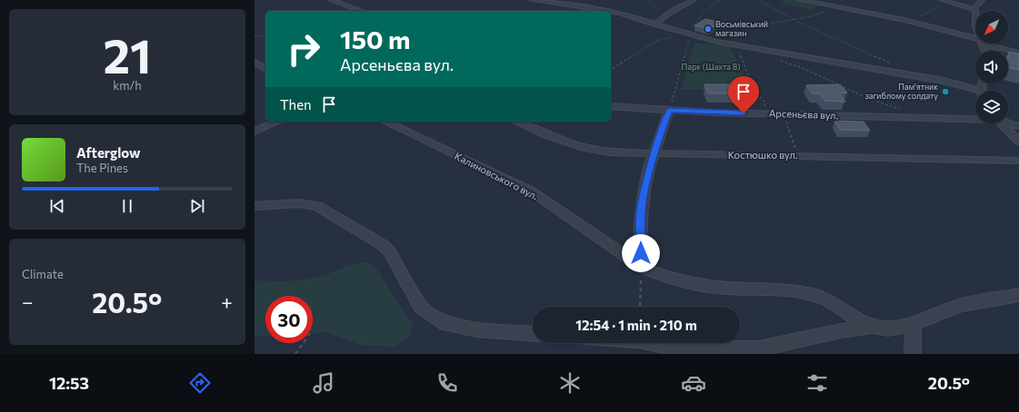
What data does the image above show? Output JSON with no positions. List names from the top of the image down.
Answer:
{
  "streets": {
    "street": ["Арсеньєва вул.", "Костюшко вул.", "Калиновського вул."]
  },
  "parks": ["Парк (Шахта 8)"],
  "places": ["Восьмівський магазин", "Пам'ятник загиблому солдату"],
  "north": "bottom left",
  "page": {
    "tile": [
      ["21", "km/h"],
      "Climate"
    ],
    "turn": ["150 m", "Арсеньєва вул."],
    "then": "Then",
    "song": ["Afterglow", "The Pines"],
    "heat": ["−", "20.5°", "+"],
    "limit": "30",
    "trip": "12:54 · 1 min · 210 m",
    "tabs": ["12:53", "20.5°"]
  }
}
